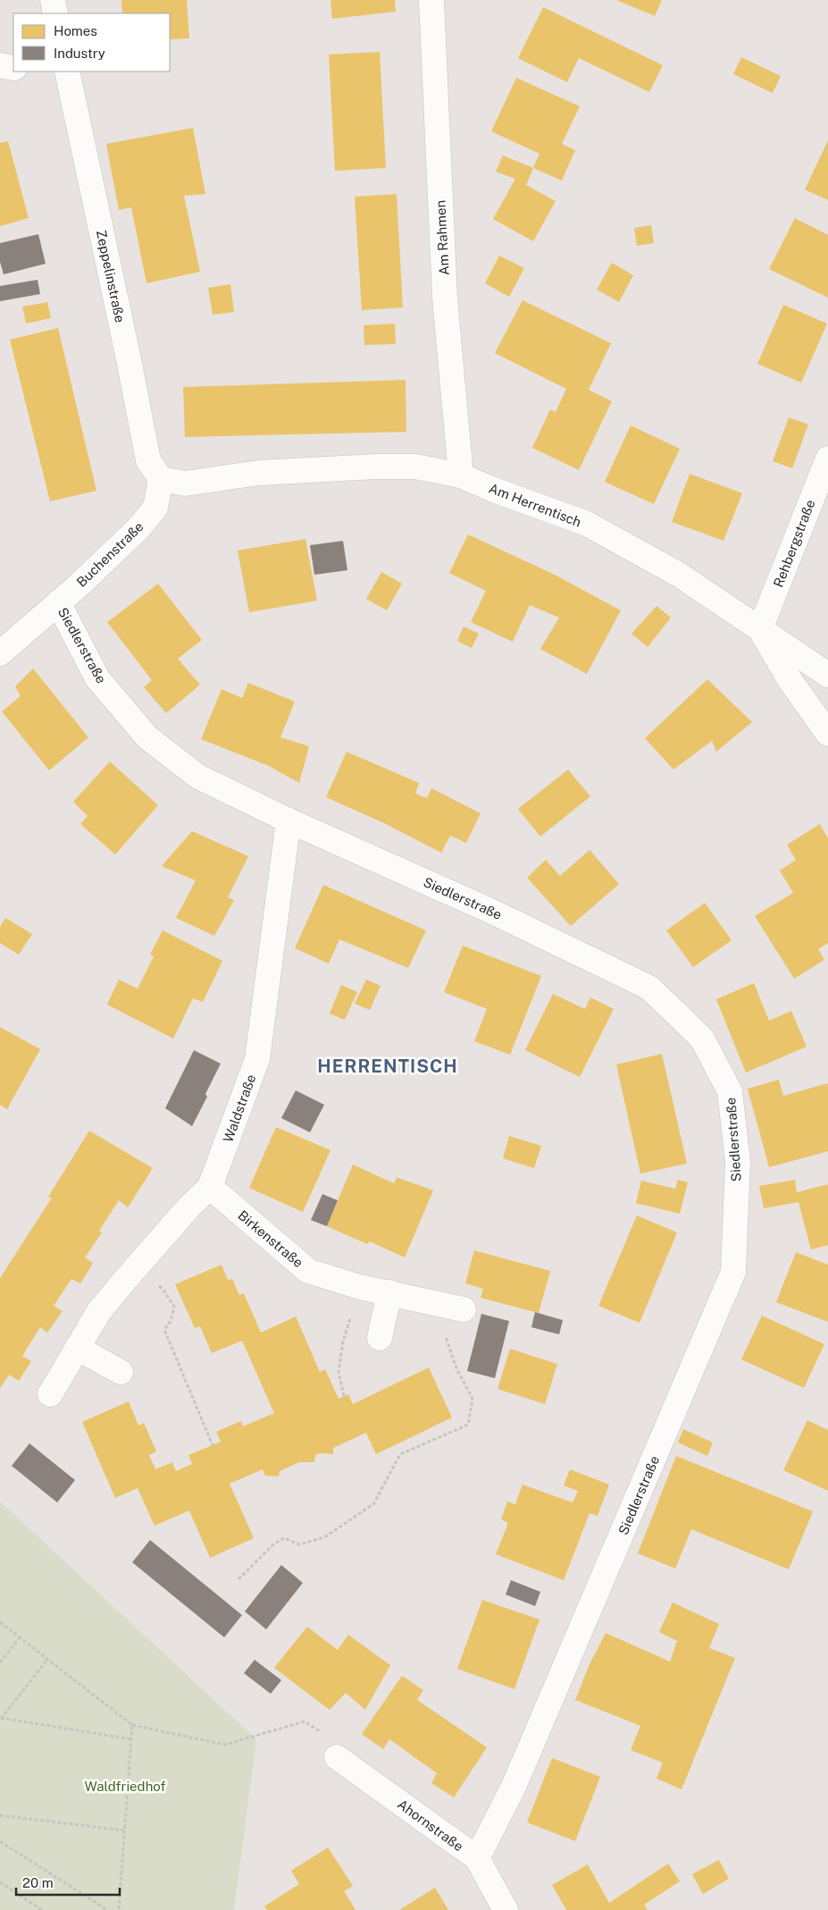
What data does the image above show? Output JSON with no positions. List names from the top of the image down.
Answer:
{
  "streets": {
    "street": [
      "Am Rahmen",
      "Zeppelinstraße",
      "Am Herrentisch",
      "Rehbergstraße",
      "Buchenstraße",
      "Siedlerstraße",
      "Waldstraße",
      "Birkenstraße",
      "Ahornstraße"
    ]
  },
  "crossings": [
    ["Am Rahmen", "Am Herrentisch"],
    ["Zeppelinstraße", "Am Herrentisch"],
    ["Zeppelinstraße", "Buchenstraße"],
    ["Am Herrentisch", "Rehbergstraße"],
    ["Am Herrentisch", "Buchenstraße"],
    ["Buchenstraße", "Siedlerstraße"],
    ["Siedlerstraße", "Waldstraße"],
    ["Siedlerstraße", "Ahornstraße"],
    ["Waldstraße", "Birkenstraße"]
  ],
  "districts": ["HERRENTISCH"],
  "parks": ["Waldfriedhof"],
  "legend": ["Homes", "Industry"],
  "scale_bar": "20 m"
}
